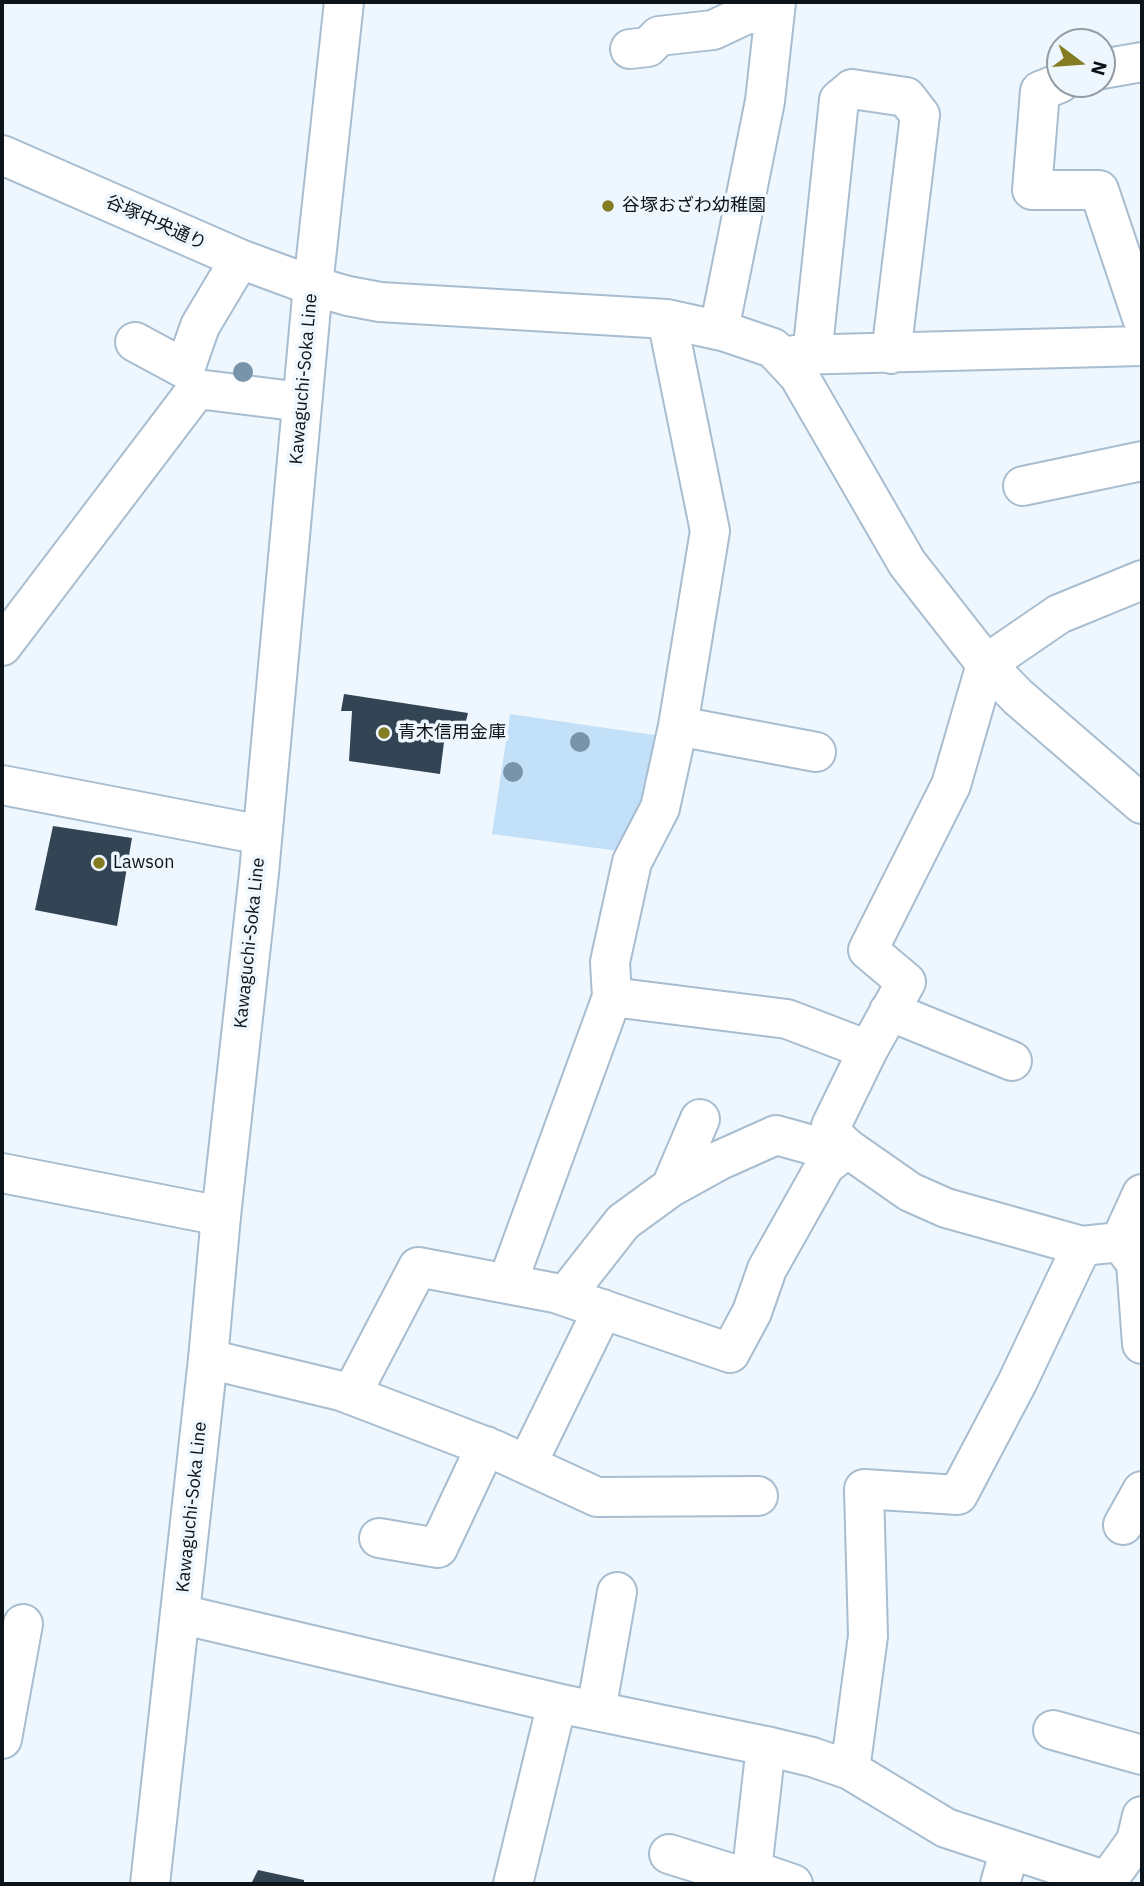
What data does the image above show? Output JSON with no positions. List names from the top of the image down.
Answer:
{
  "streets": {
    "street": ["谷塚中央通り", "Kawaguchi-Soka Line"]
  },
  "crossings": [
    ["谷塚中央通り", "Kawaguchi-Soka Line"]
  ],
  "places": ["谷塚おざわ幼稚園", "青木信用金庫", "Lawson"],
  "north": "right"
}
